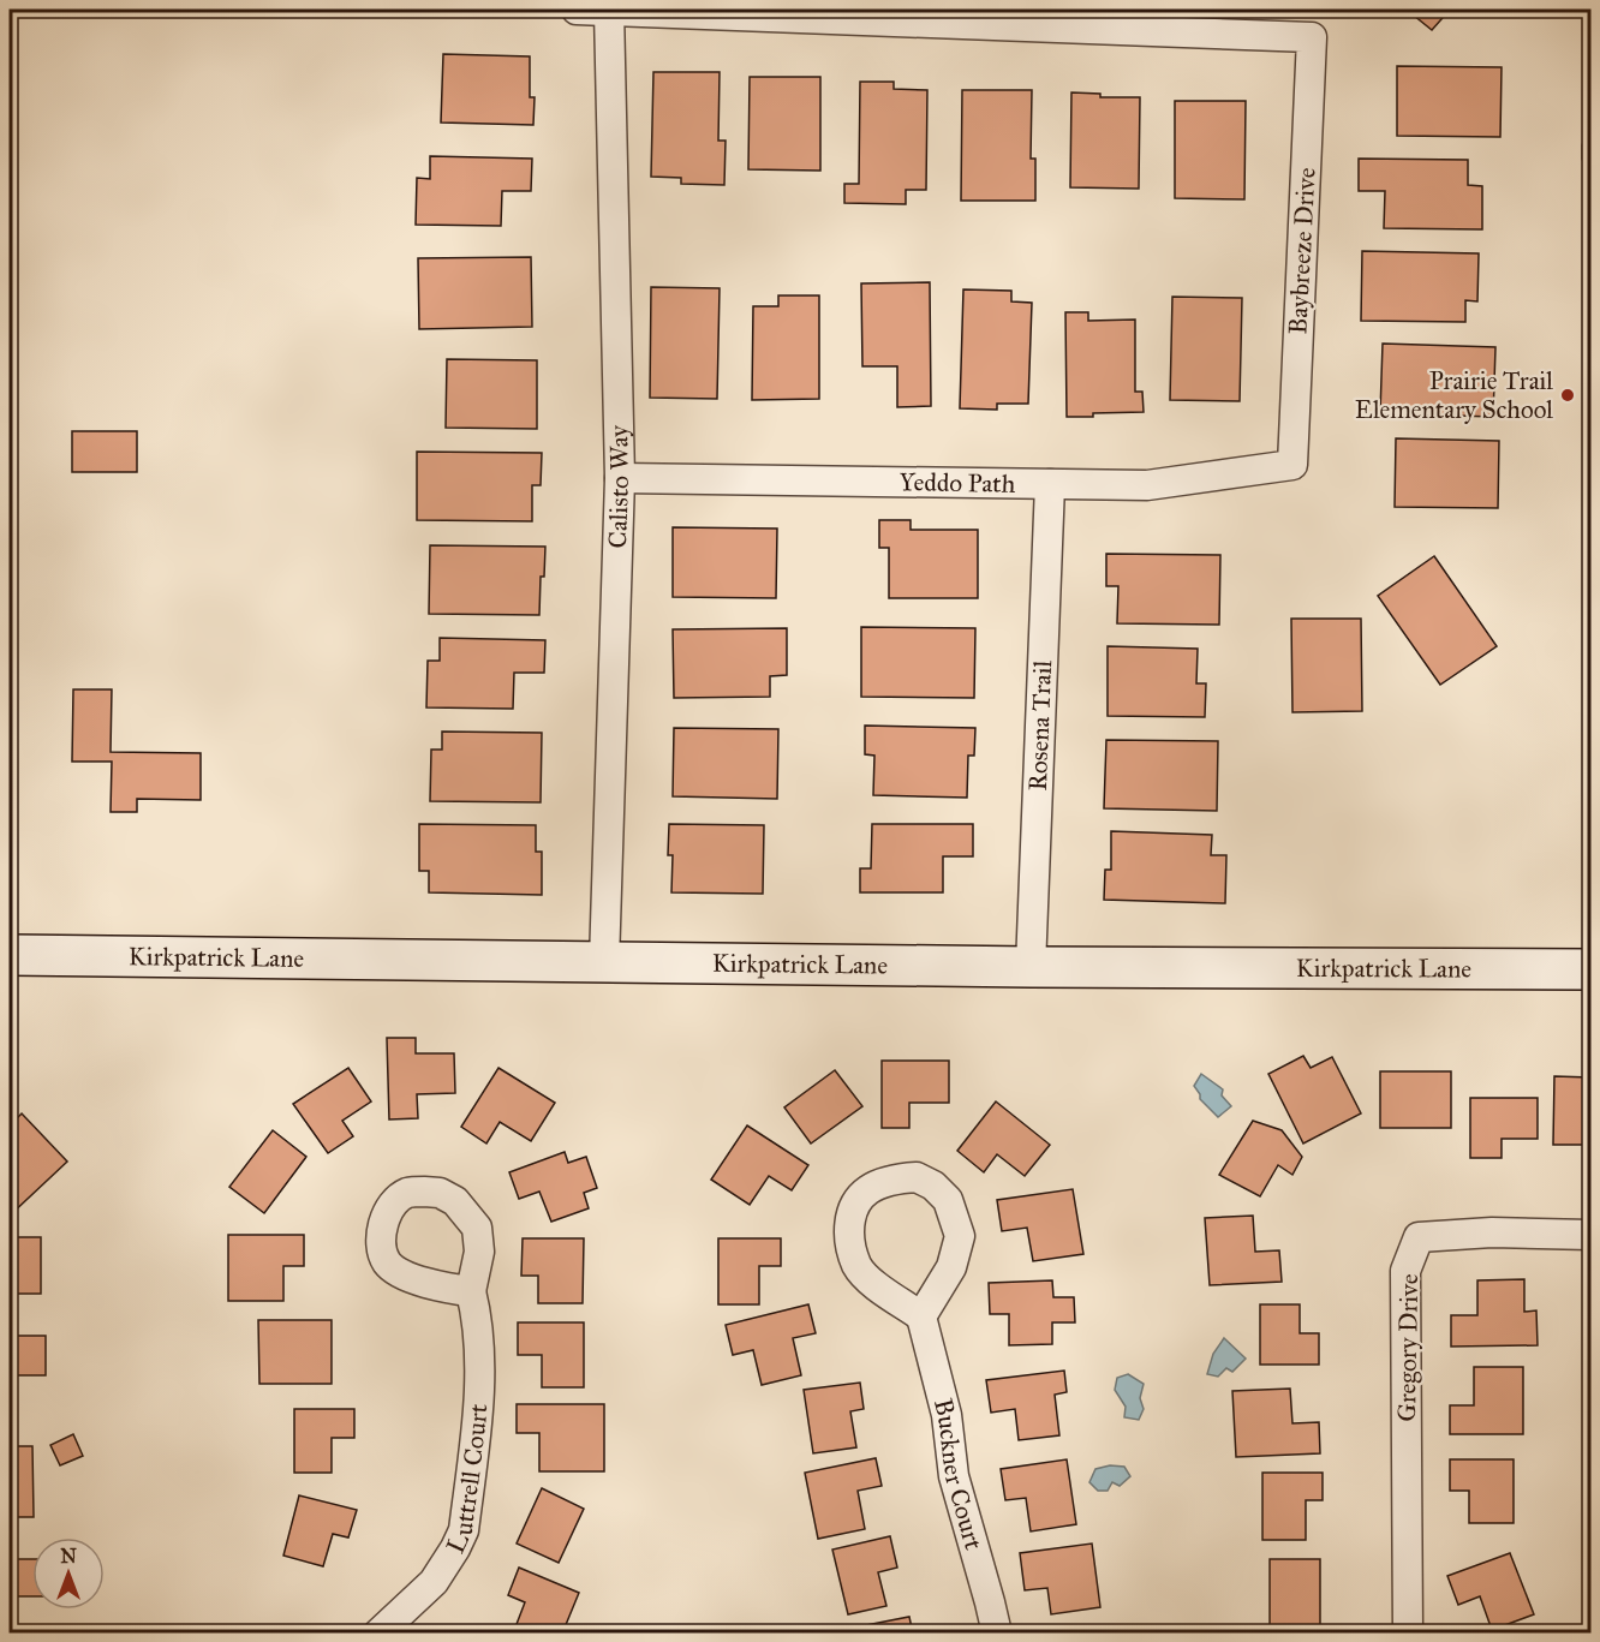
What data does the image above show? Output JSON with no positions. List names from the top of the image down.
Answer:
{
  "streets": {
    "street": [
      "Baybreeze Drive",
      "Yeddo Path",
      "Calisto Way",
      "Rosena Trail",
      "Kirkpatrick Lane",
      "Gregory Drive",
      "Buckner Court",
      "Luttrell Court"
    ]
  },
  "crossings": [
    ["Baybreeze Drive", "Yeddo Path"],
    ["Baybreeze Drive", "Calisto Way"],
    ["Yeddo Path", "Calisto Way"],
    ["Yeddo Path", "Rosena Trail"],
    ["Calisto Way", "Kirkpatrick Lane"],
    ["Rosena Trail", "Kirkpatrick Lane"]
  ],
  "places": ["Prairie Trail Elementary School"],
  "north": "top"
}
